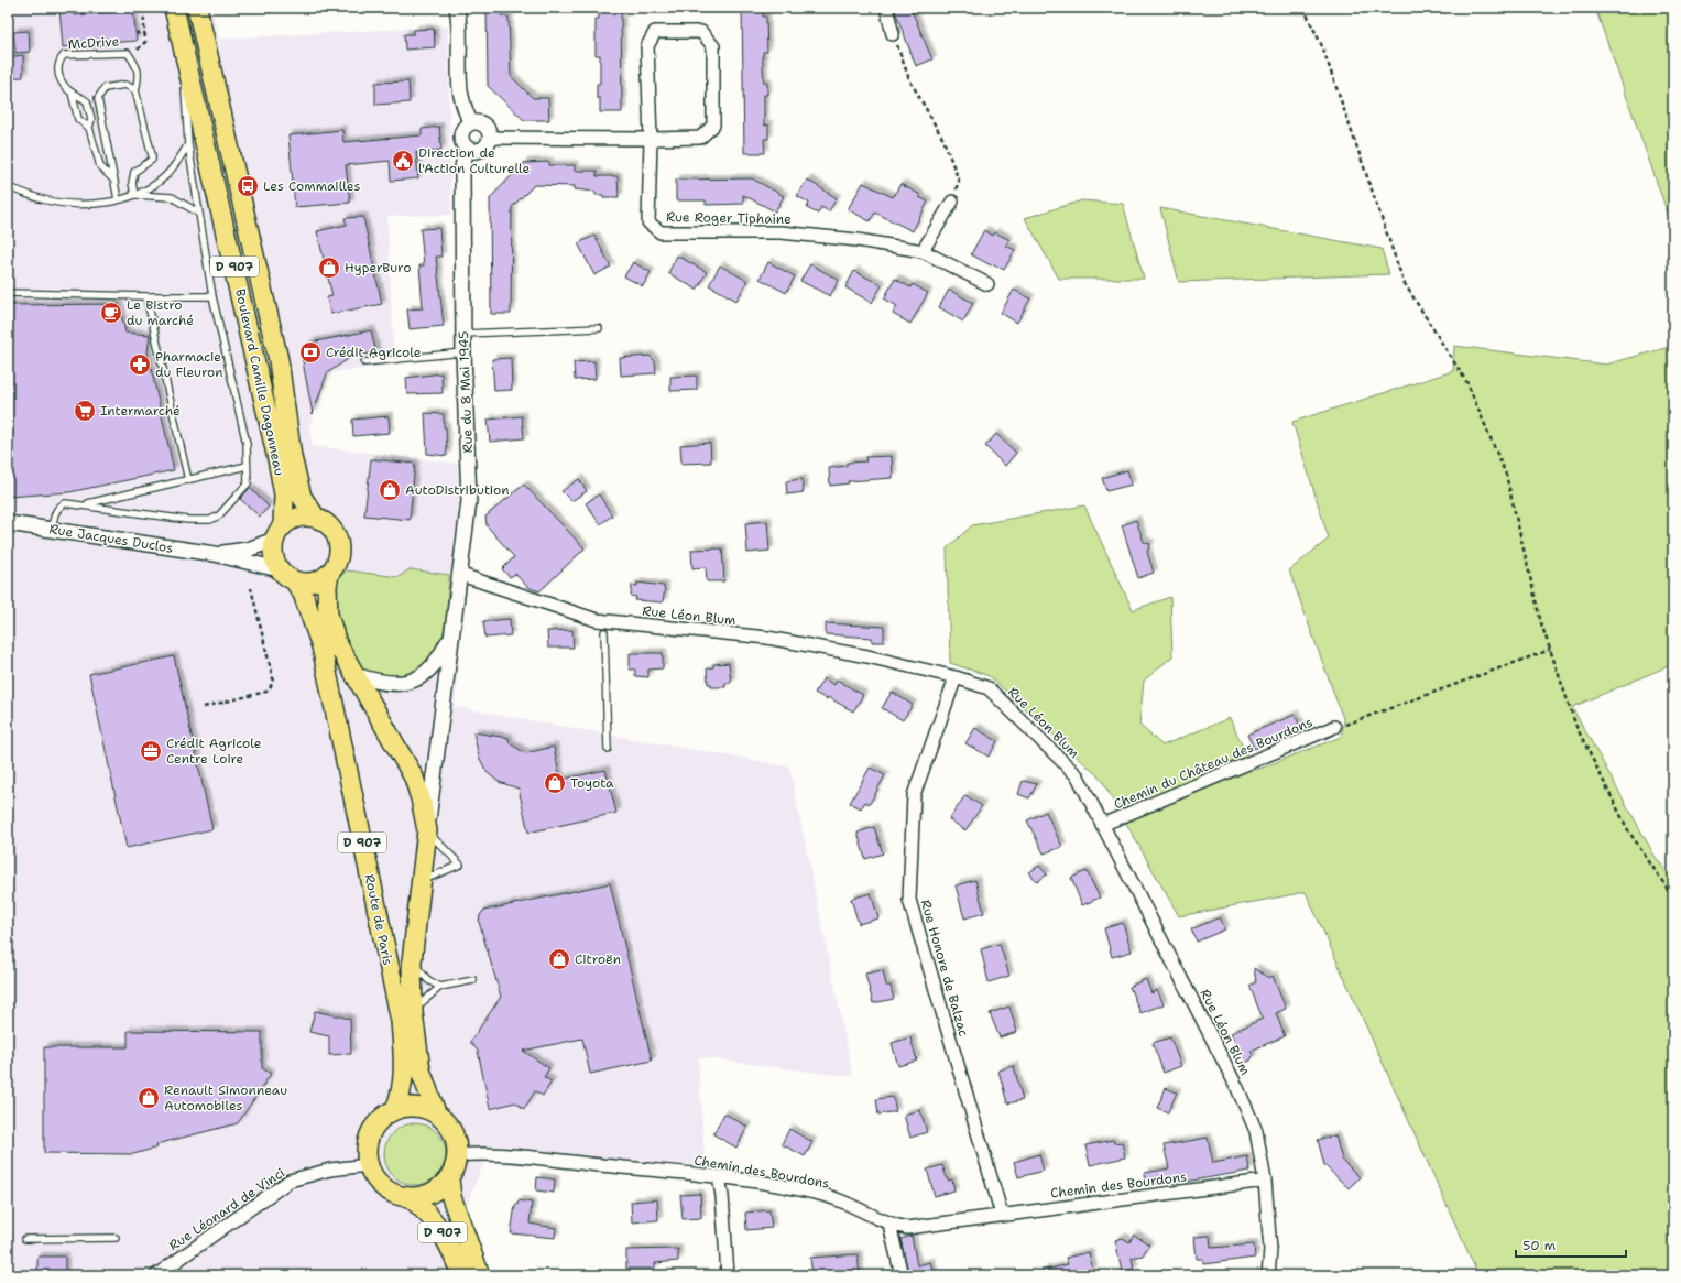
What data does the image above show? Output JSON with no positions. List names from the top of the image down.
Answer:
{
  "streets": {
    "main road": ["D 907", "Boulevard Camille Dagonneau", "Route de Paris"],
    "street": [
      "Rue Roger Tiphaine",
      "Rue du 8 Mai 1945",
      "Rue Jacques Duclos",
      "Rue Léon Blum",
      "Chemin du Château des Bourdons",
      "Rue Honore de Balzac",
      "Chemin des Bourdons",
      "Rue Léonard de Vinci"
    ],
    "lane": ["McDrive"]
  },
  "crossings": [
    ["D 907", "Route de Paris"],
    ["D 907", "Chemin des Bourdons"],
    ["D 907", "Rue Léonard de Vinci"],
    ["Boulevard Camille Dagonneau", "Rue Jacques Duclos"],
    ["Boulevard Camille Dagonneau", "Route de Paris"],
    ["Rue du 8 Mai 1945", "Rue Léon Blum"],
    ["Rue du 8 Mai 1945", "Route de Paris"],
    ["Rue Jacques Duclos", "Route de Paris"],
    ["Rue Léon Blum", "Chemin du Château des Bourdons"],
    ["Rue Léon Blum", "Rue Honore de Balzac"],
    ["Rue Léon Blum", "Chemin des Bourdons"],
    ["Route de Paris", "Chemin des Bourdons"],
    ["Route de Paris", "Rue Léonard de Vinci"],
    ["Rue Honore de Balzac", "Chemin des Bourdons"],
    ["Chemin des Bourdons", "Rue Léonard de Vinci"]
  ],
  "places": {
    "public building": ["Direction de l'Action Culturelle"],
    "bus stop": ["Les Commailles"],
    "shop": [
      "HyperBuro",
      "AutoDistribution",
      "Toyota",
      "Citroën",
      "Renault Simonneau Automobiles"
    ],
    "cafe": ["Le Bistro du marché"],
    "bank": ["Crédit Agricole"],
    "pharmacy": ["Pharmacie du Fleuron"],
    "supermarket": ["Intermarché"],
    "office": ["Crédit Agricole Centre Loire"]
  },
  "scale_bar": "50 m"
}
